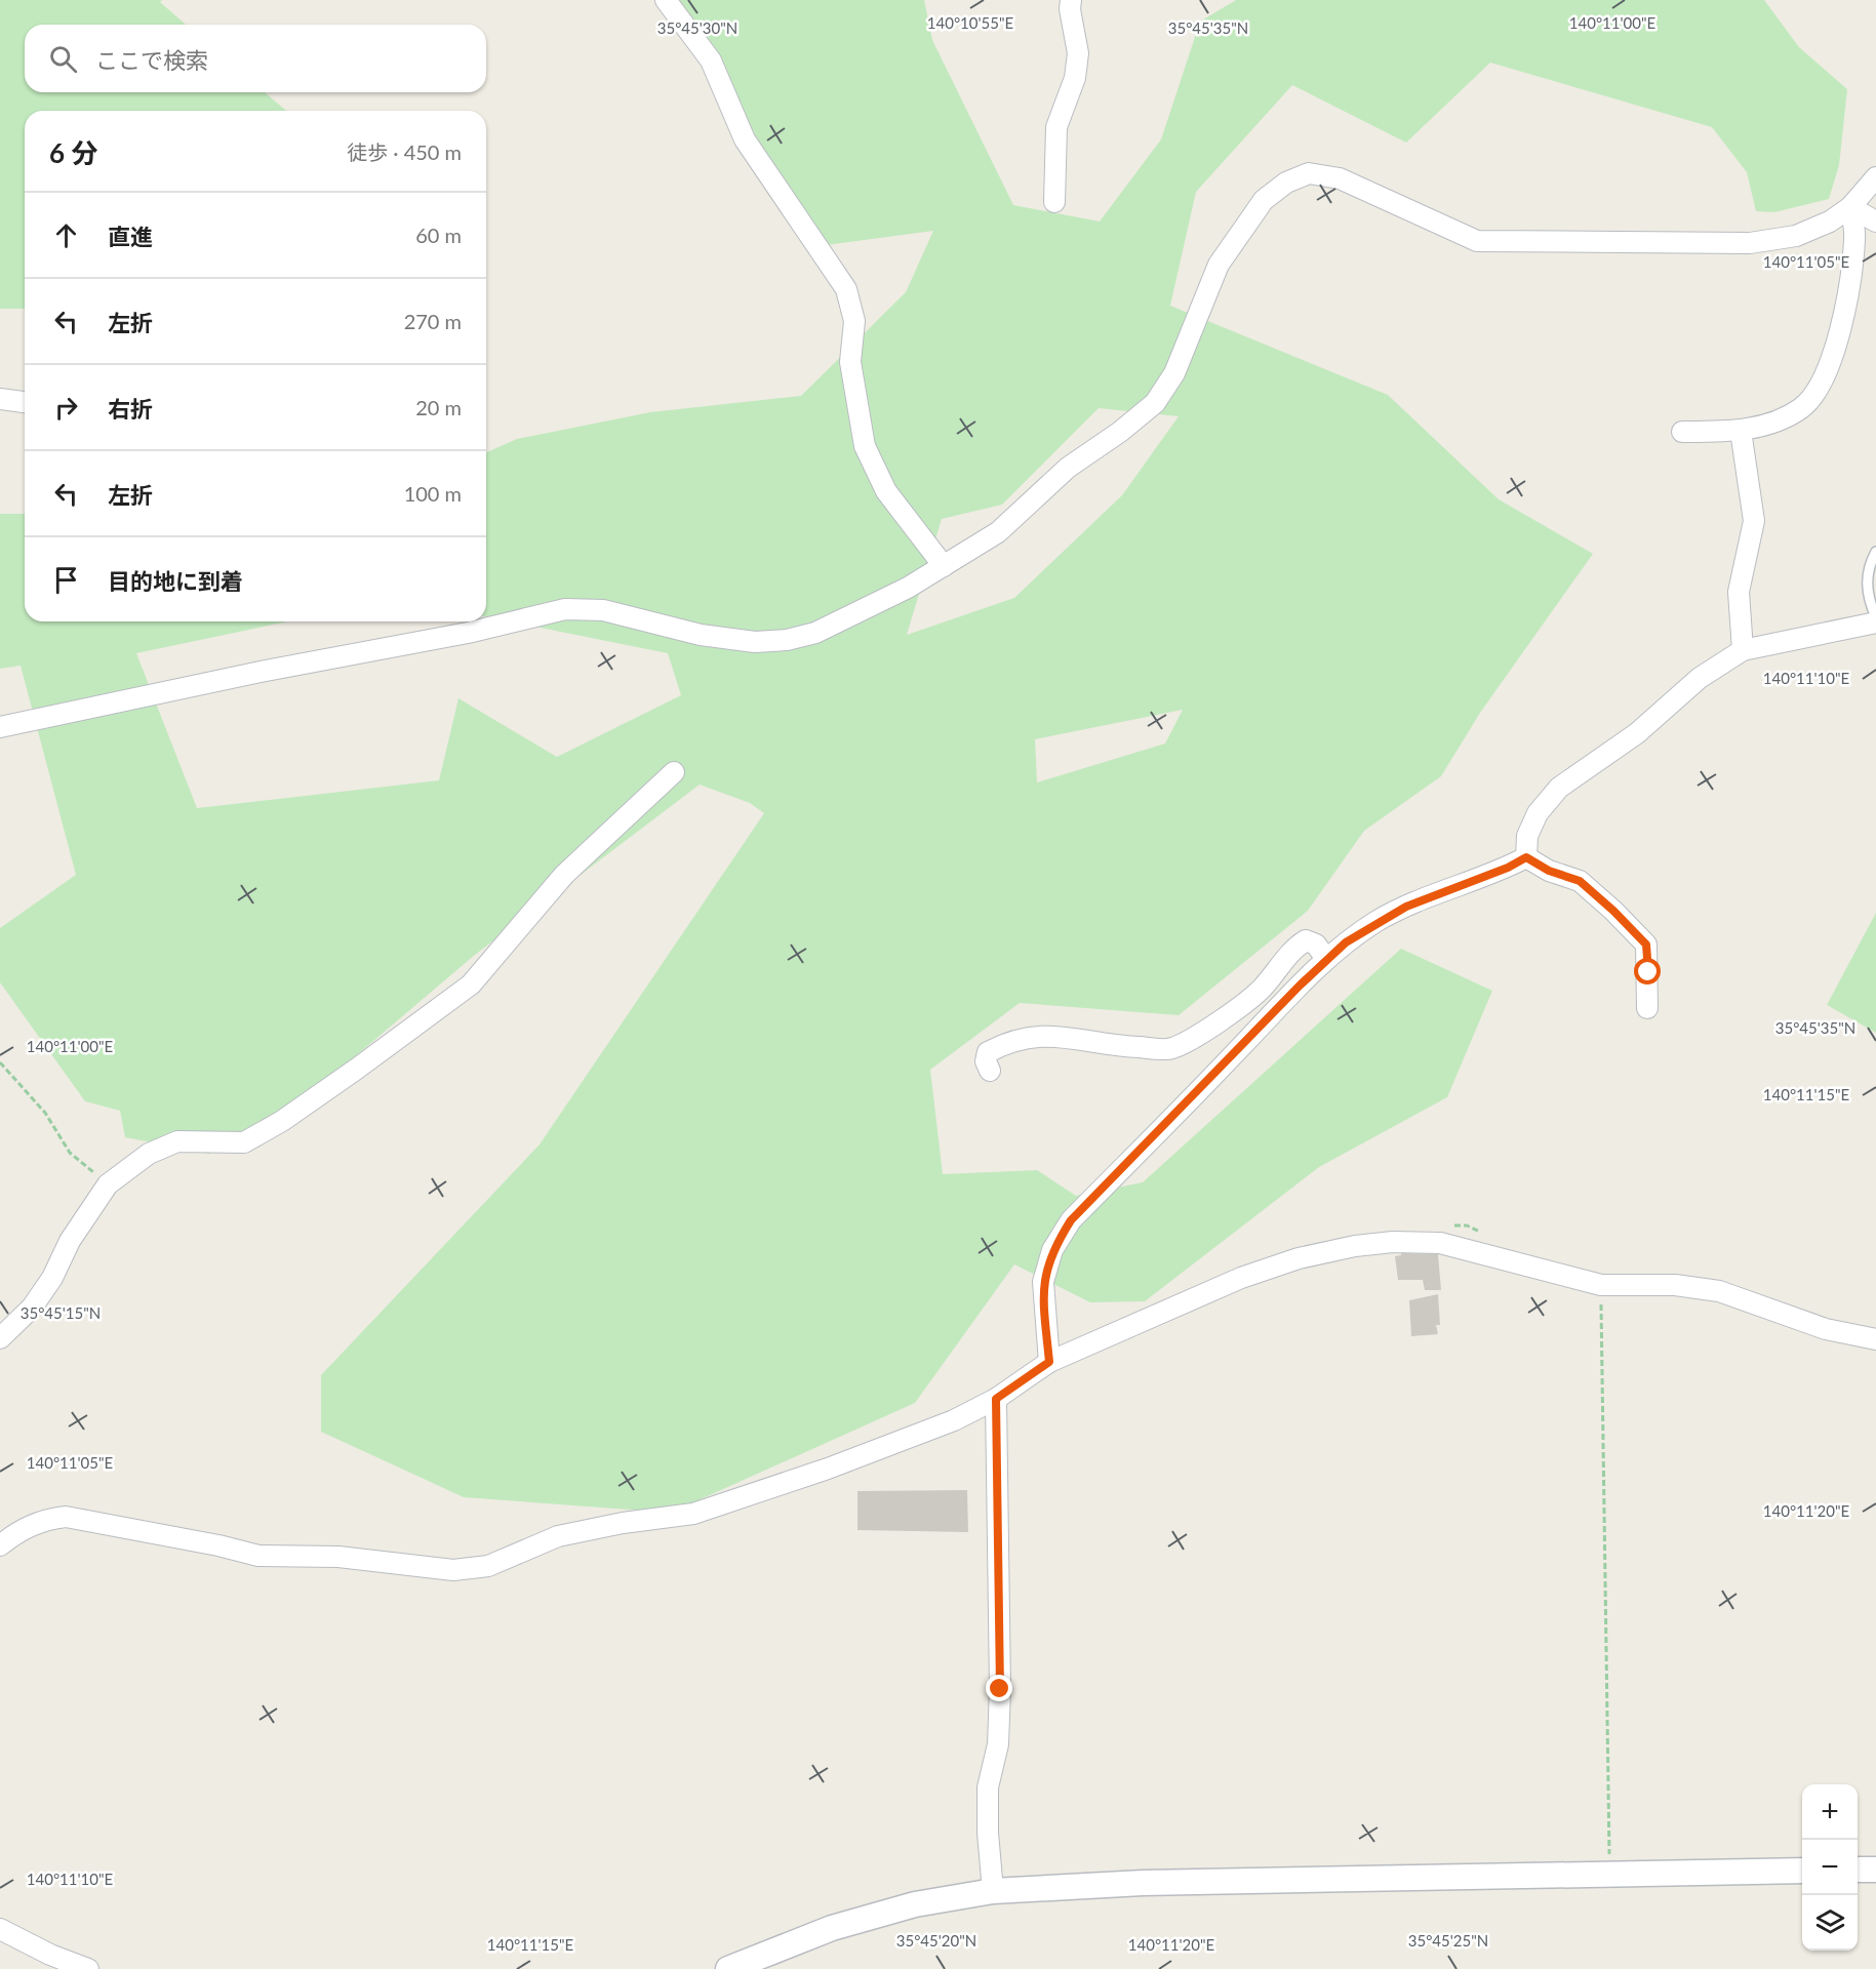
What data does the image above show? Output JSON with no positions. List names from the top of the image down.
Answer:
{
  "page": {
    "search": "ここで検索",
    "heading": ["6 分", "徒歩 · 450 m"],
    "list": [
      ["直進", "60 m"],
      ["左折", "270 m"],
      ["右折", "20 m"],
      ["左折", "100 m"],
      "目的地に到着"
    ],
    "map_buttons": ["+", "−"]
  },
  "coordinates": [
    "140°10'55\"E",
    "140°11'00\"E",
    "35°45'30\"N",
    "35°45'35\"N",
    "140°11'05\"E",
    "140°11'10\"E",
    "140°11'15\"E",
    "35°45'15\"N",
    "140°11'20\"E",
    "35°45'20\"N",
    "35°45'25\"N"
  ]
}
